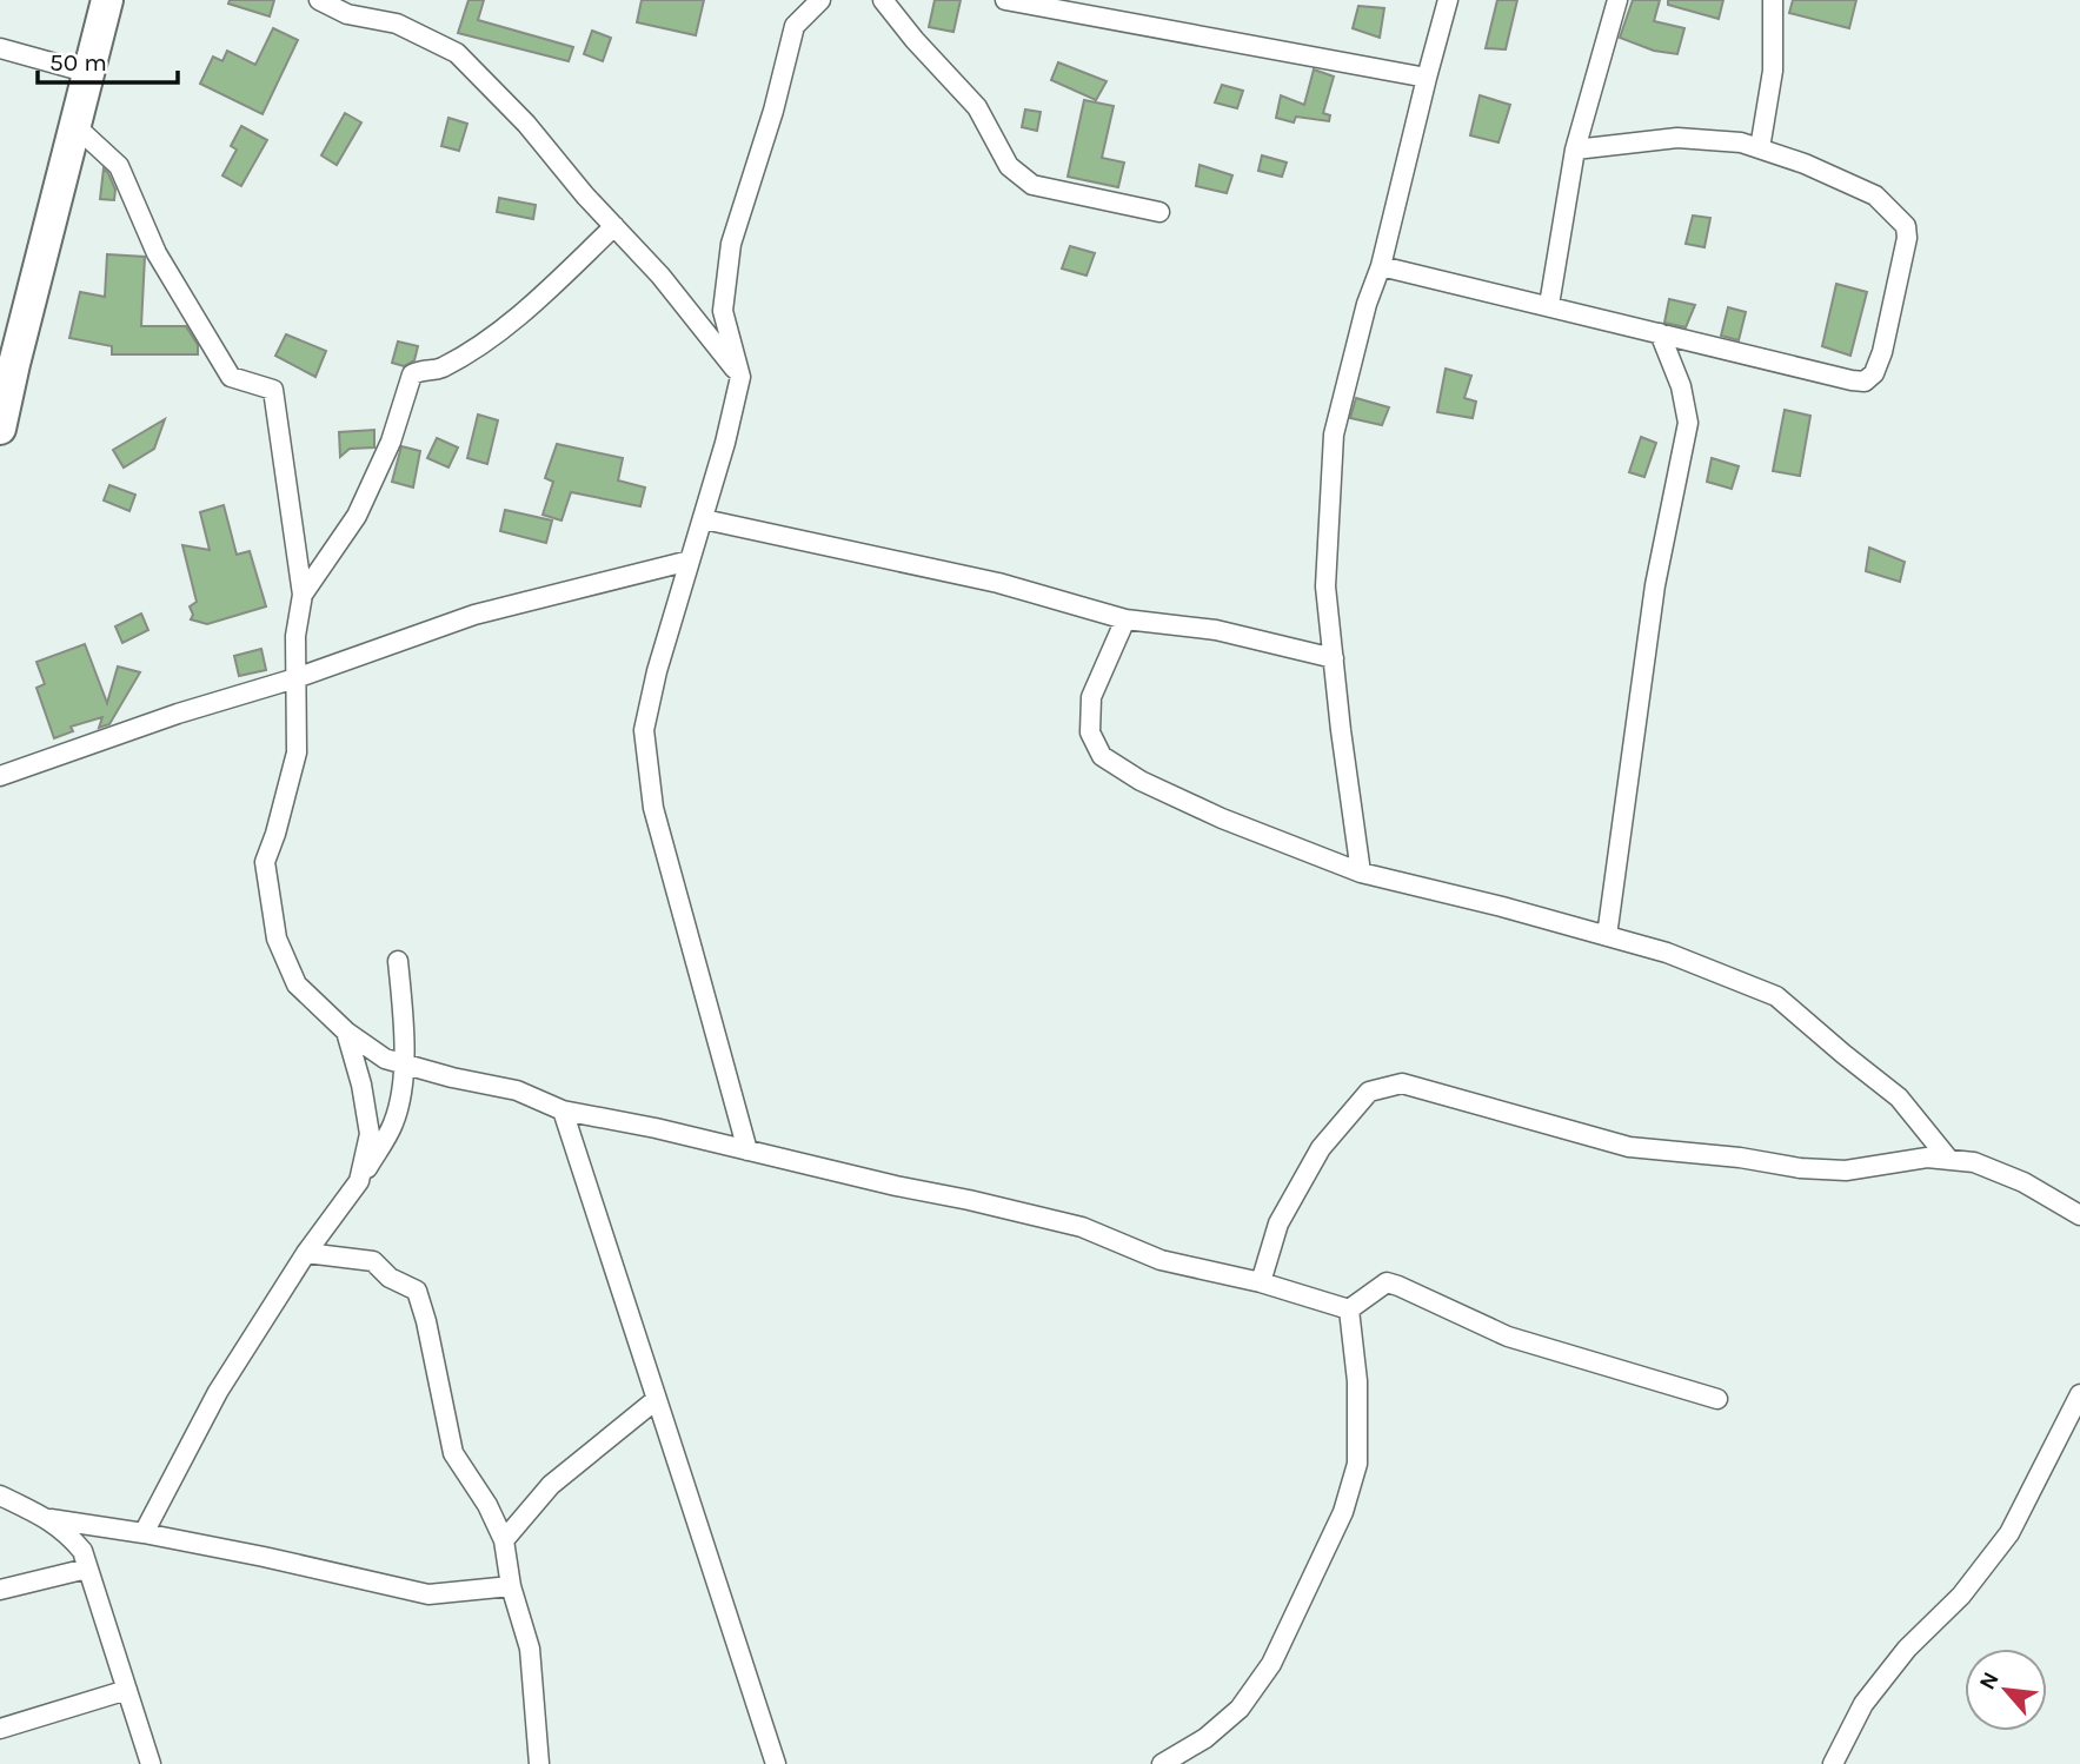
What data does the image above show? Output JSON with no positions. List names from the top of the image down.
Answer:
{
  "scale_bar": "50 m",
  "north": "top left"
}
